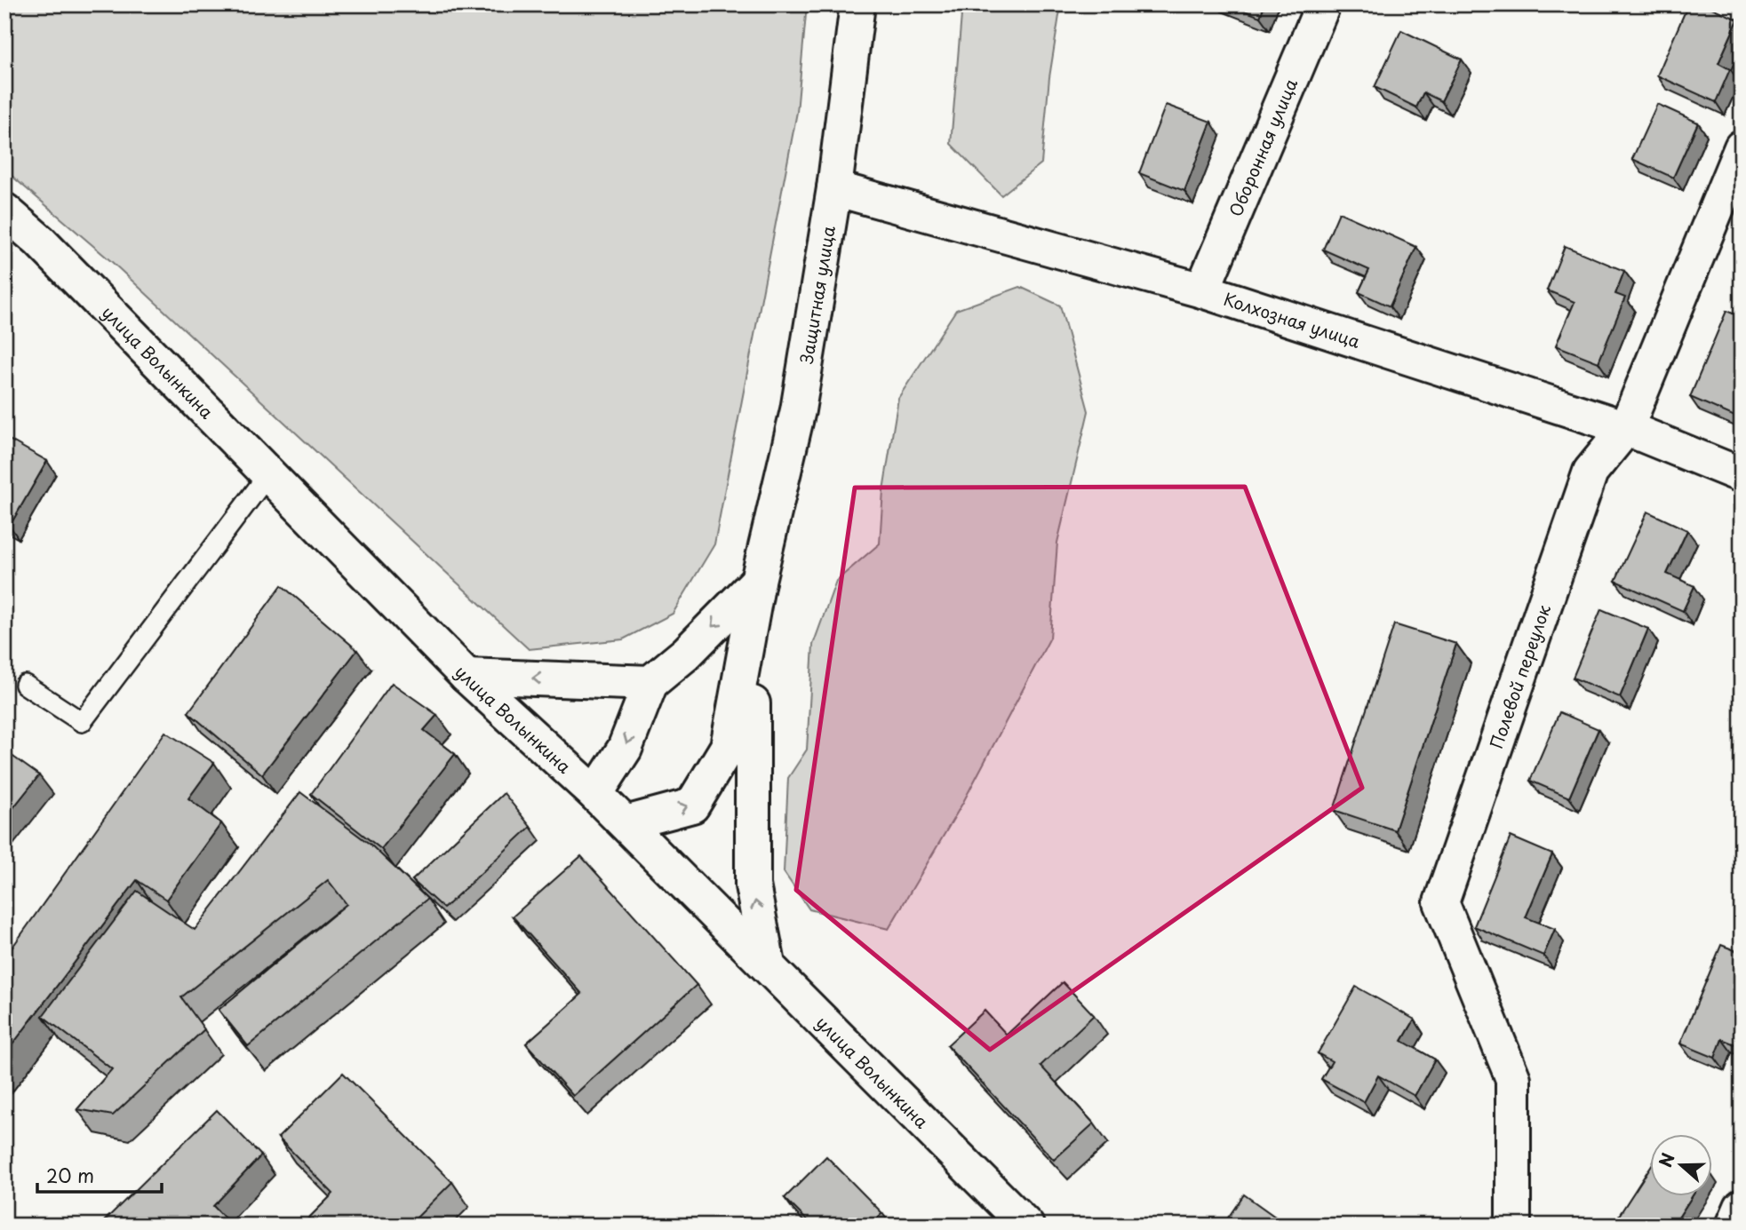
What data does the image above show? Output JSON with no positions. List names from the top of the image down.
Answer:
{
  "streets": {
    "street": [
      "Оборонная улица",
      "Защитная улица",
      "Колхозная улица",
      "улица Волынкина",
      "Полевой переулок"
    ]
  },
  "crossings": [
    ["Оборонная улица", "Колхозная улица"],
    ["Защитная улица", "Колхозная улица"],
    ["Колхозная улица", "Полевой переулок"]
  ],
  "scale_bar": "20 m",
  "north": "left"
}
